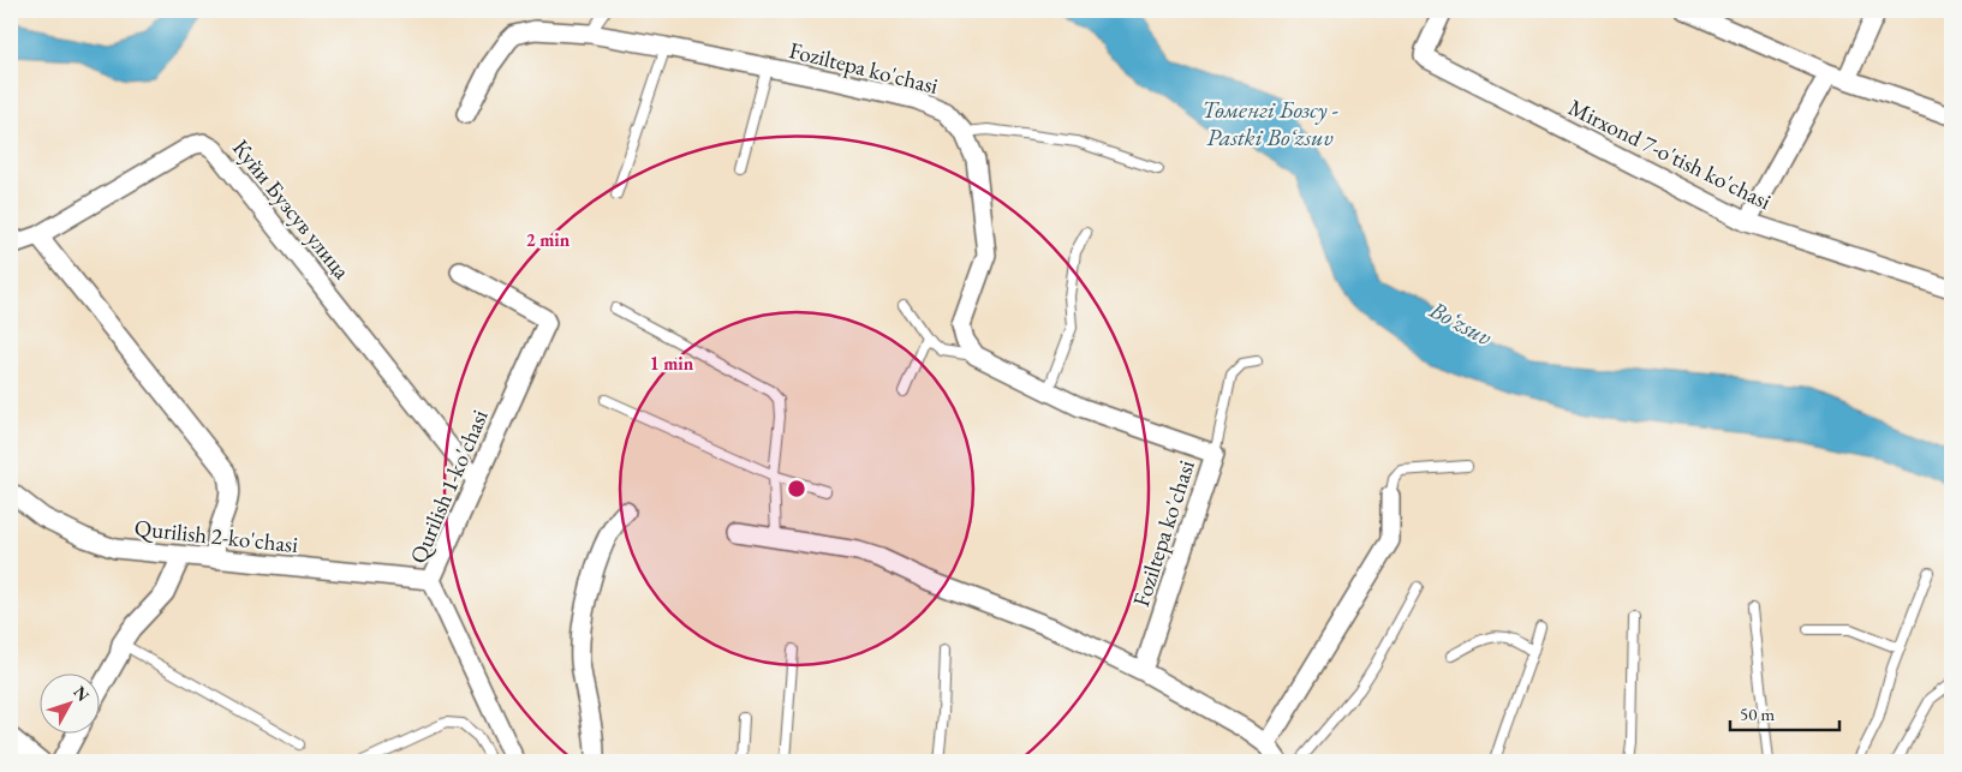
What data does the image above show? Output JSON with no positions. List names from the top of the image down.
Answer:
{
  "streets": {
    "street": [
      "Foziltepa ko'chasi",
      "Mirxond 7-o'tish ko'chasi",
      "Куйи Бузсув улица",
      "Qurilish 1-ko'chasi",
      "Qurilish 2-ko'chasi"
    ]
  },
  "crossings": [
    ["Куйи Бузсув улица", "Qurilish 1-ko'chasi"],
    ["Qurilish 1-ko'chasi", "Qurilish 2-ko'chasi"]
  ],
  "water": ["Төменгі Бозсу - Pastki Boʻzsuv", "Boʻzsuv"],
  "scale_bar": "50 m",
  "north": "top right",
  "rings": ["2 min", "1 min"]
}
